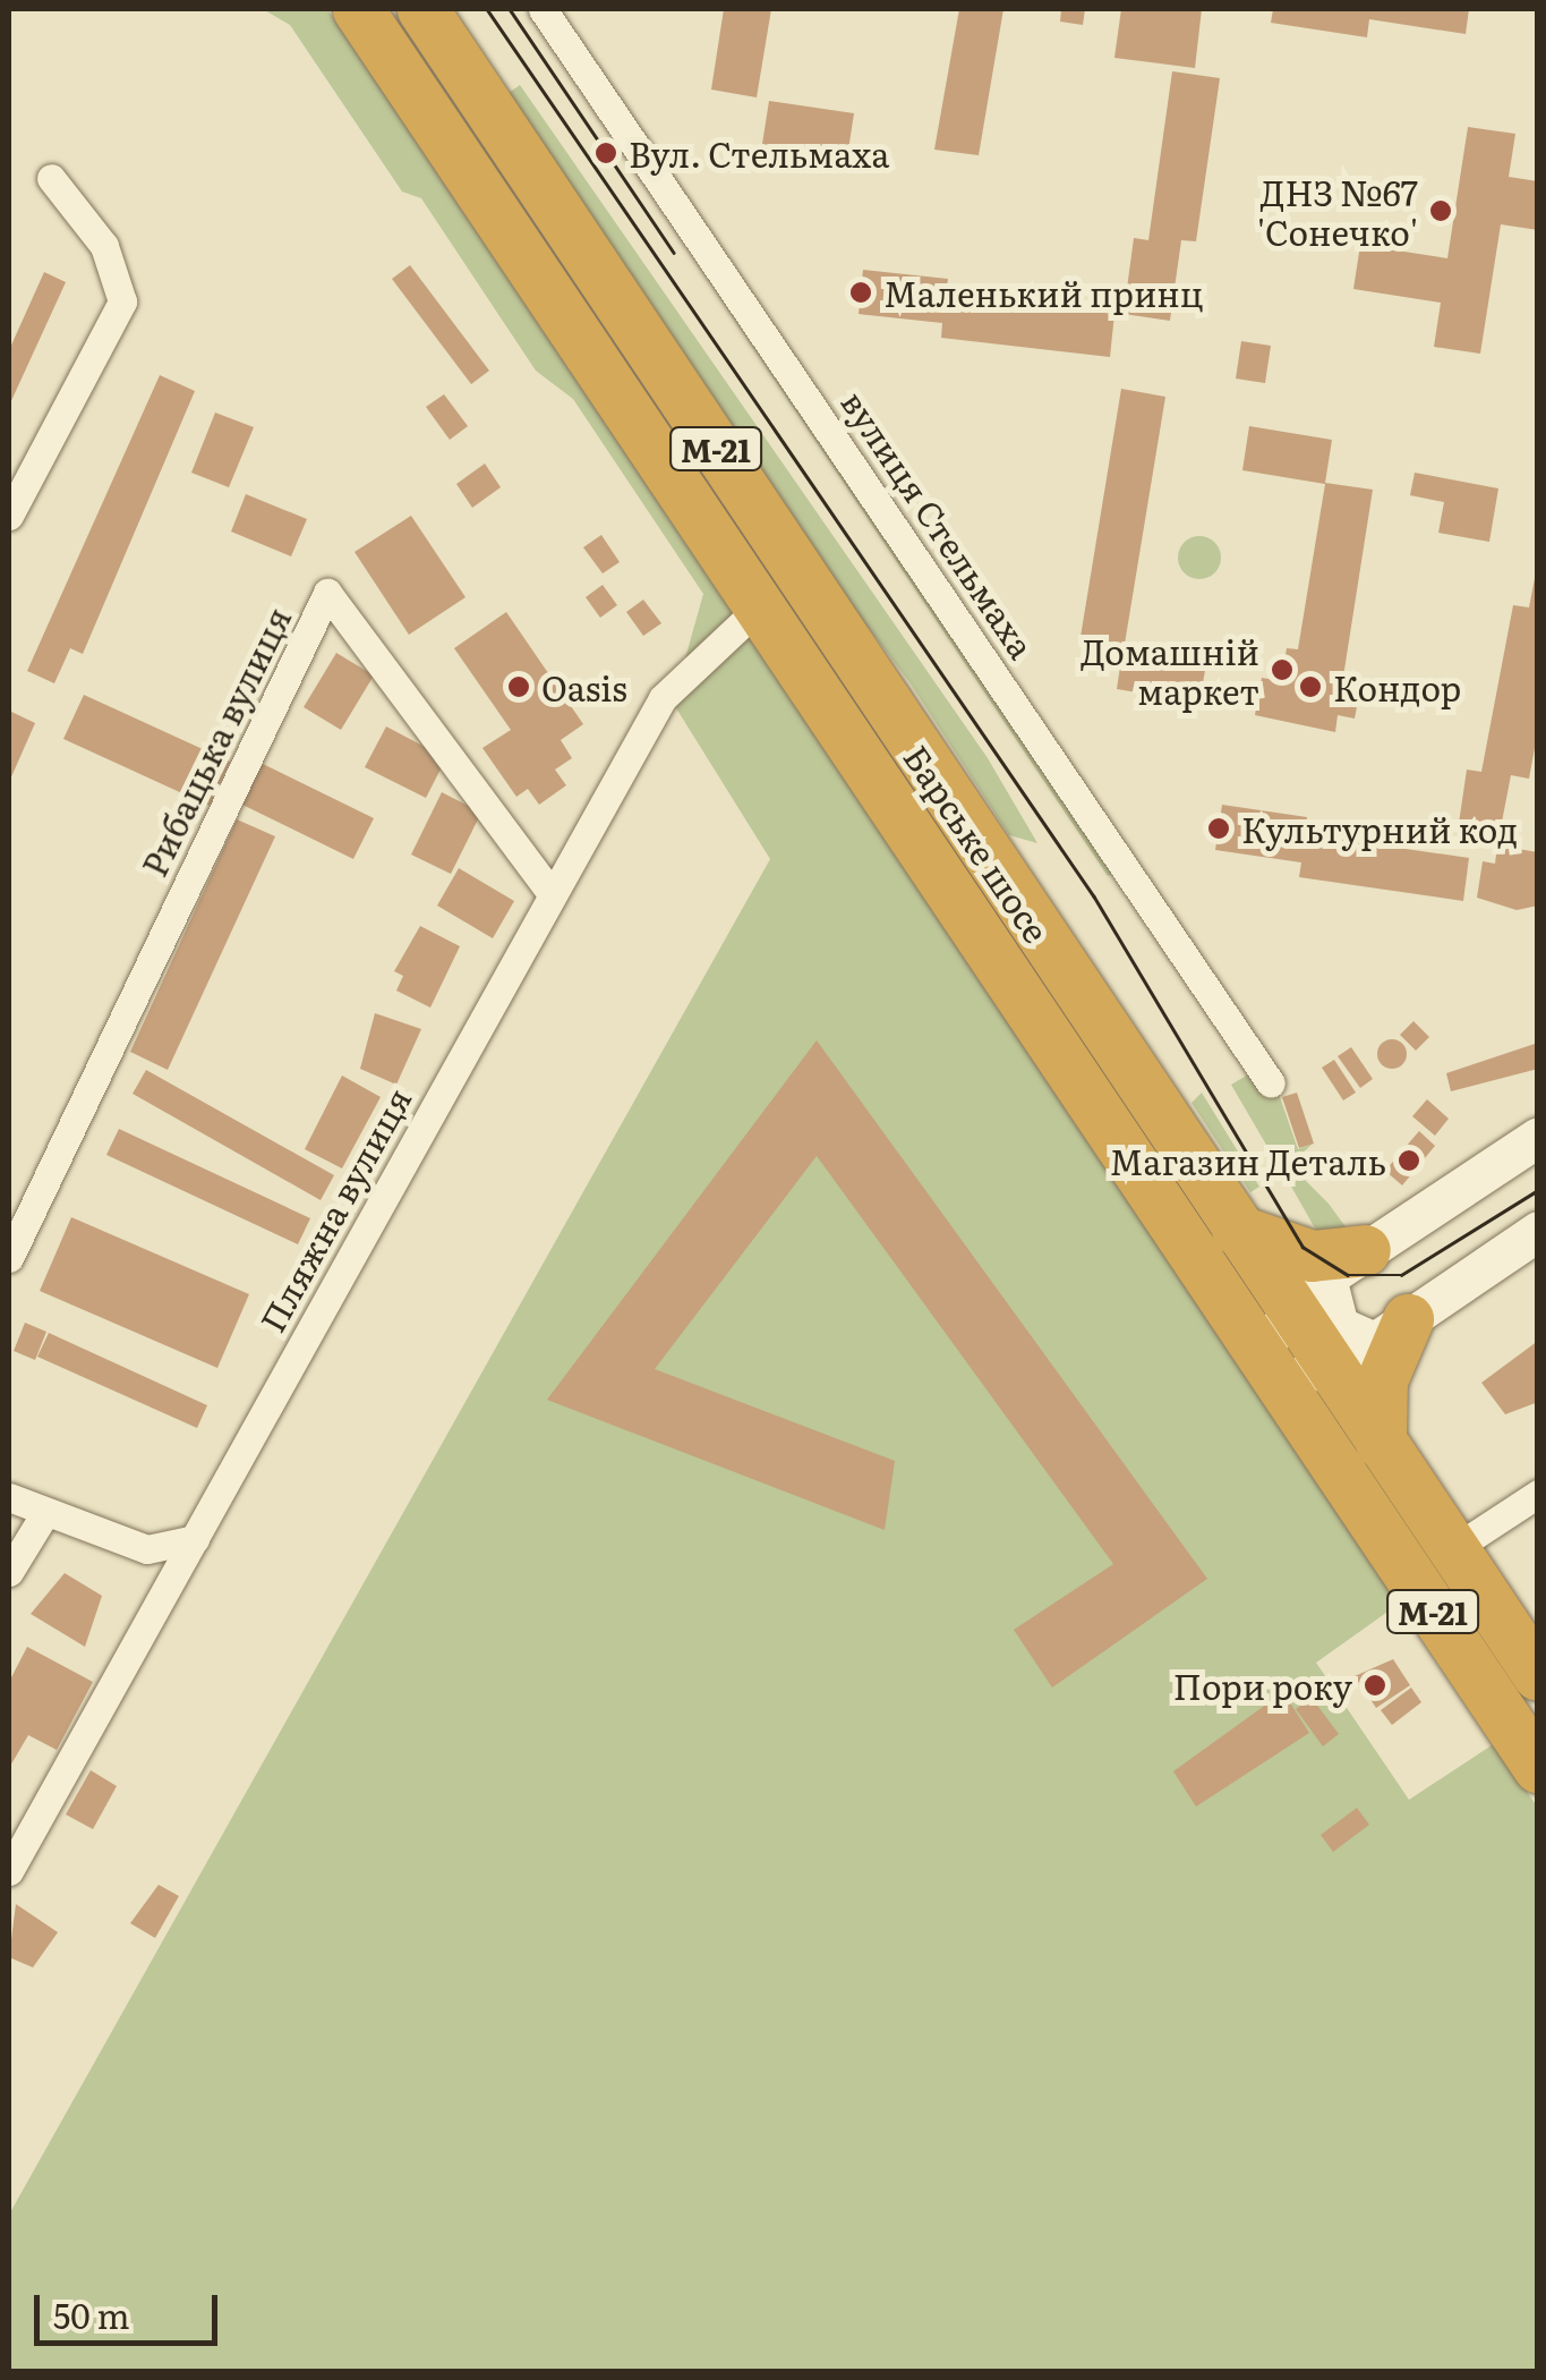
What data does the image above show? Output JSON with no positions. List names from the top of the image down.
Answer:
{
  "streets": {
    "highway": ["М-21", "Барське шосе"],
    "street": ["вулиця Стельмаха", "Рибацька вулиця", "Пляжна вулиця"]
  },
  "crossings": [
    ["М-21", "Пляжна вулиця"],
    ["Рибацька вулиця", "Пляжна вулиця"]
  ],
  "places": [
    "Вул. Стельмаха",
    "ДНЗ №67 'Сонечко'",
    "Маленький принц",
    "Домашній маркет",
    "Oasis",
    "Кондор",
    "Культурний код",
    "Магазин Деталь",
    "Пори року"
  ],
  "scale_bar": "50 m"
}
